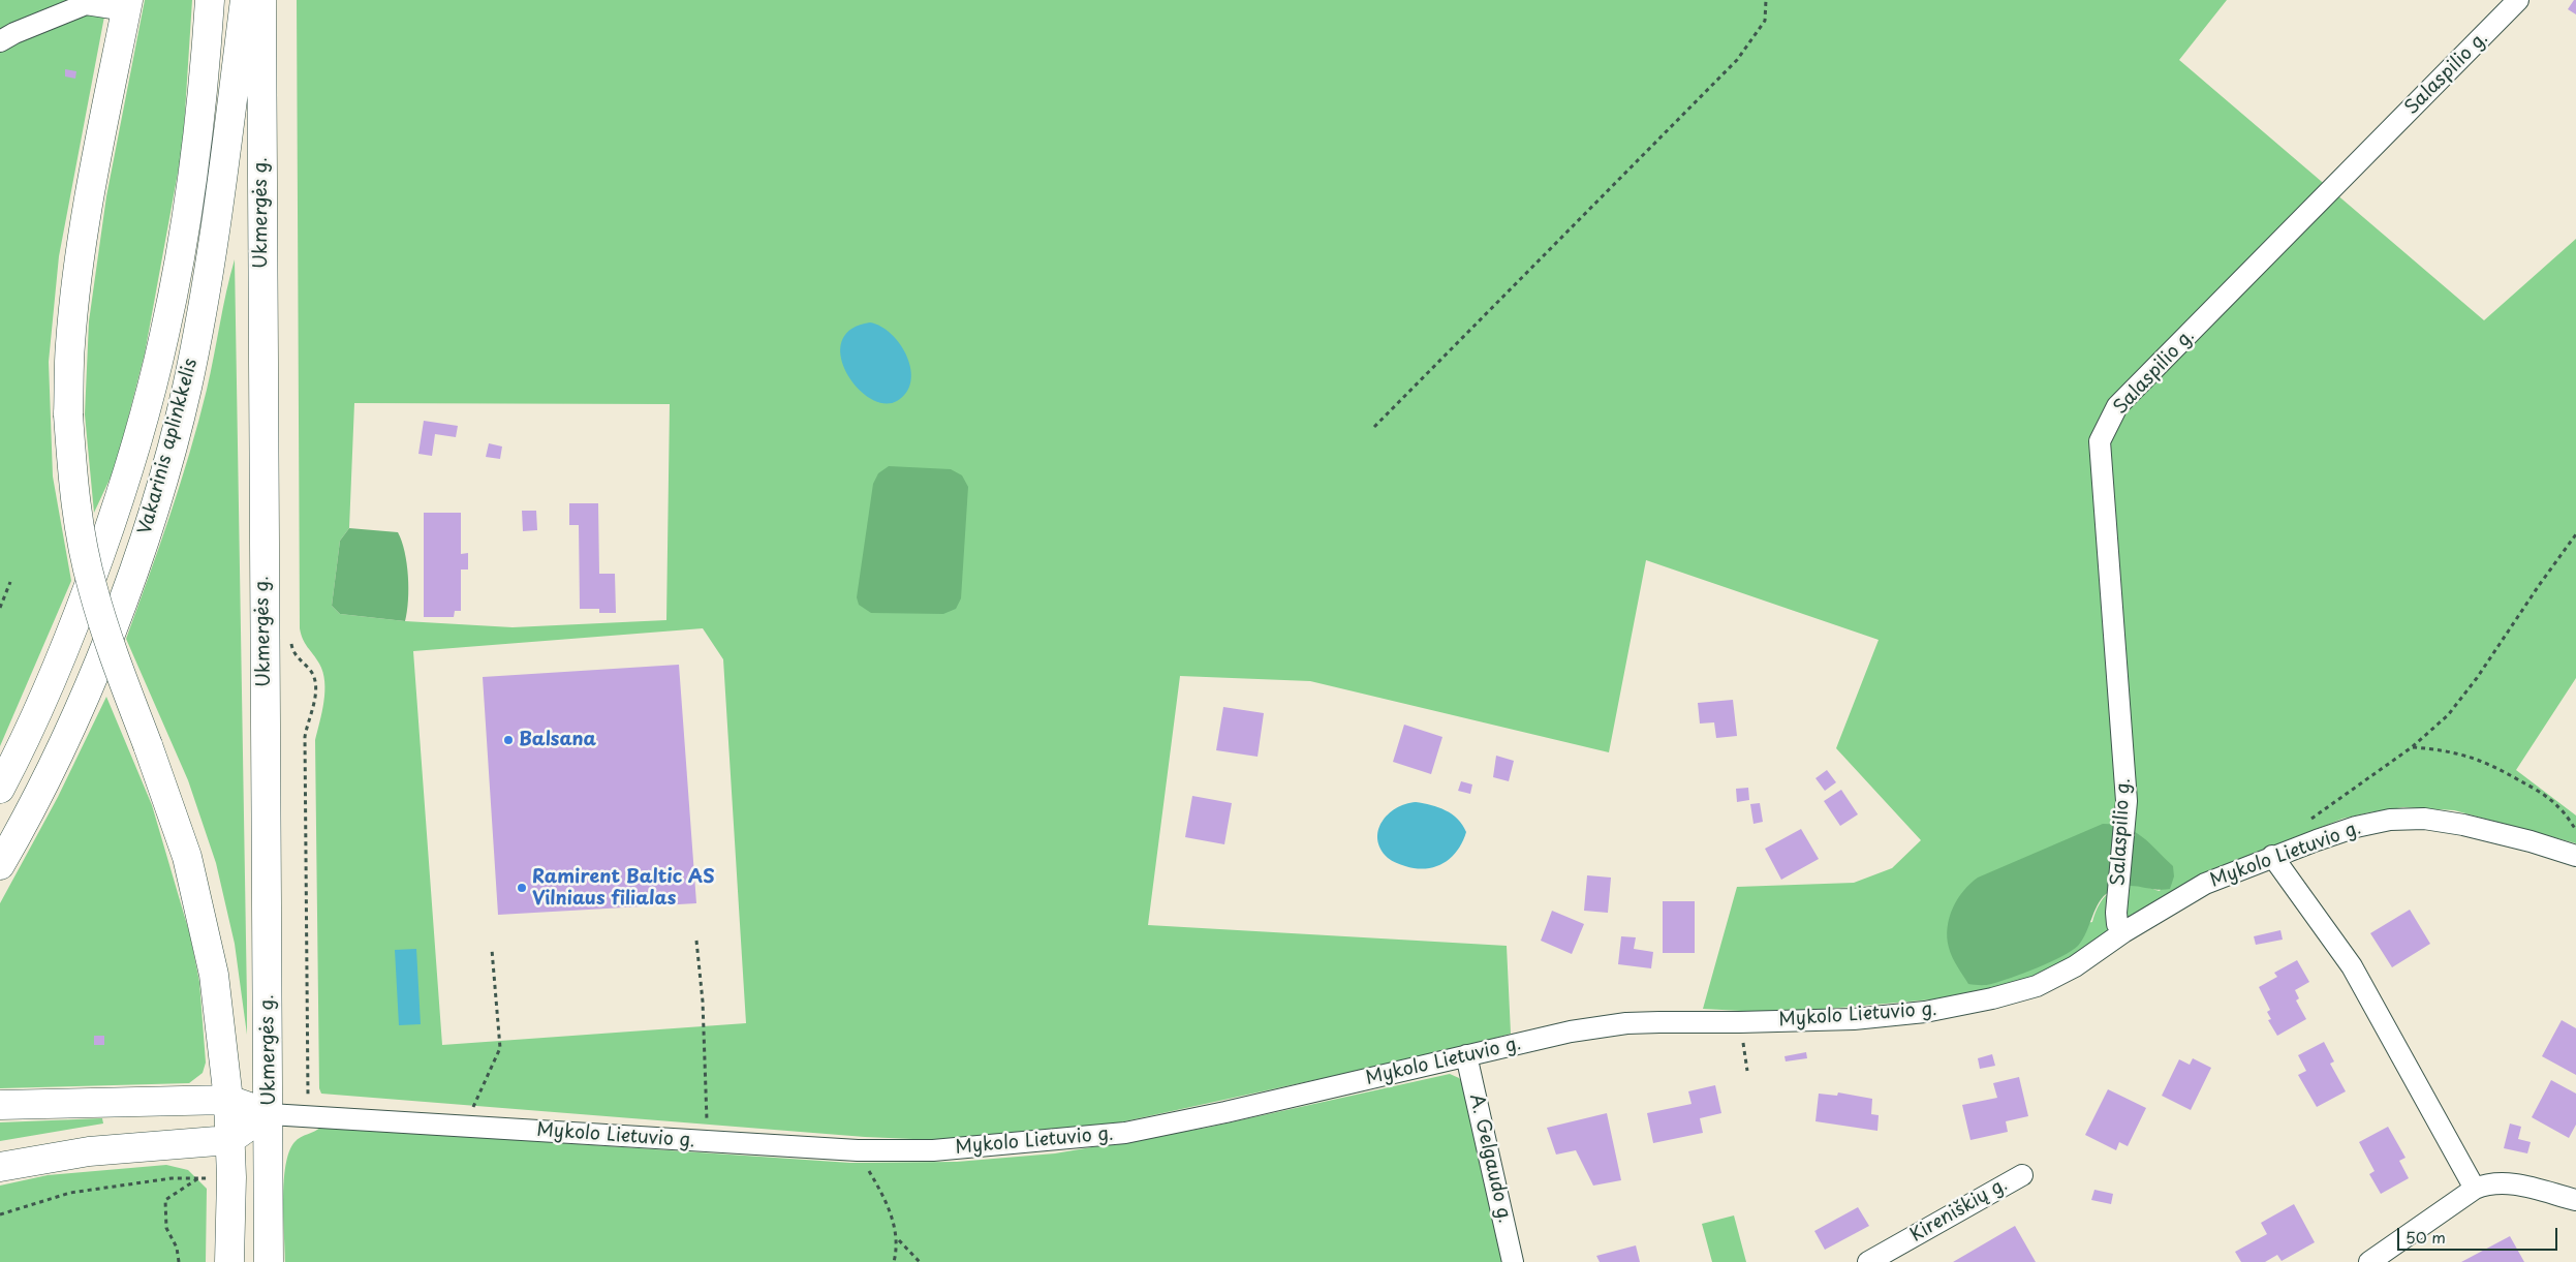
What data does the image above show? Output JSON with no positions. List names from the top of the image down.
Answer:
{
  "streets": {
    "highway": ["Ukmergės g.", "Vakarinis aplinkkelis"],
    "street": [
      "Salaspilio g.",
      "Mykolo Lietuvio g.",
      "A. Gelgaudo g.",
      "Kireniškių g."
    ]
  },
  "crossings": [
    ["Salaspilio g.", "Mykolo Lietuvio g."],
    ["Ukmergės g.", "Mykolo Lietuvio g."],
    ["Mykolo Lietuvio g.", "A. Gelgaudo g."]
  ],
  "places": ["Balsana", "Ramirent Baltic AS Vilniaus filialas"],
  "scale_bar": "50 m"
}
